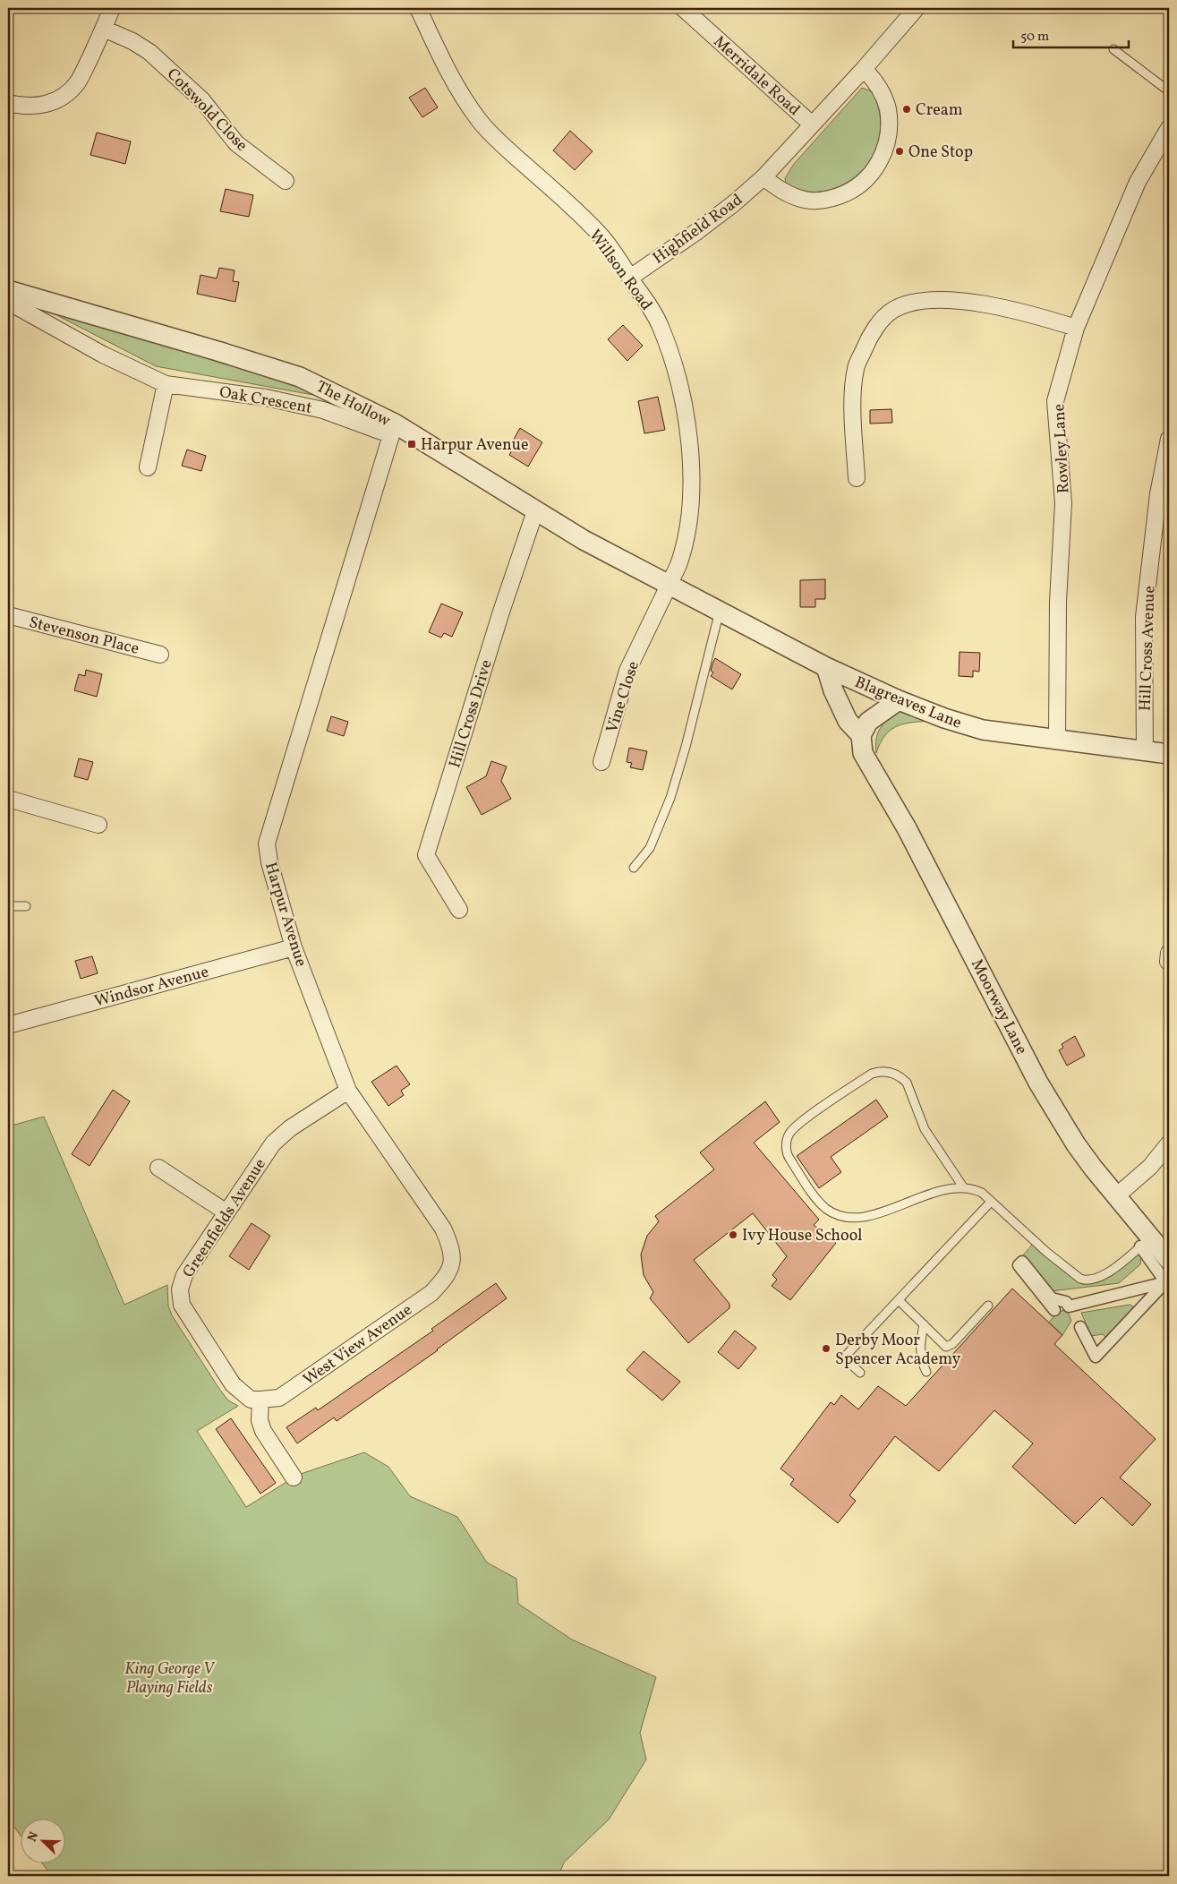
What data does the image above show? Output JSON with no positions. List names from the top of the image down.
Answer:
{
  "streets": {
    "street": [
      "Merridale Road",
      "Cotswold Close",
      "Highfield Road",
      "Willson Road",
      "Oak Crescent",
      "The Hollow",
      "Rowley Lane",
      "Stevenson Place",
      "Hill Cross Avenue",
      "Vine Close",
      "Blagreaves Lane",
      "Hill Cross Drive",
      "Harpur Avenue",
      "Windsor Avenue",
      "Moorway Lane",
      "Greenfields Avenue",
      "West View Avenue"
    ]
  },
  "crossings": [
    ["Merridale Road", "Highfield Road"],
    ["Highfield Road", "Willson Road"],
    ["Willson Road", "The Hollow"],
    ["Willson Road", "Vine Close"],
    ["Willson Road", "Blagreaves Lane"],
    ["Oak Crescent", "The Hollow"],
    ["Oak Crescent", "Harpur Avenue"],
    ["The Hollow", "Vine Close"],
    ["The Hollow", "Blagreaves Lane"],
    ["The Hollow", "Hill Cross Drive"],
    ["The Hollow", "Harpur Avenue"],
    ["Rowley Lane", "Blagreaves Lane"],
    ["Hill Cross Avenue", "Blagreaves Lane"],
    ["Vine Close", "Blagreaves Lane"],
    ["Harpur Avenue", "Windsor Avenue"],
    ["Harpur Avenue", "Greenfields Avenue"],
    ["Harpur Avenue", "West View Avenue"],
    ["Greenfields Avenue", "West View Avenue"]
  ],
  "parks": ["King George V Playing Fields"],
  "places": {
    "other": [
      "Cream",
      "One Stop",
      "Ivy House School",
      "Derby Moor Spencer Academy"
    ],
    "transit": ["Harpur Avenue"]
  },
  "scale_bar": "50 m",
  "north": "top left"
}
